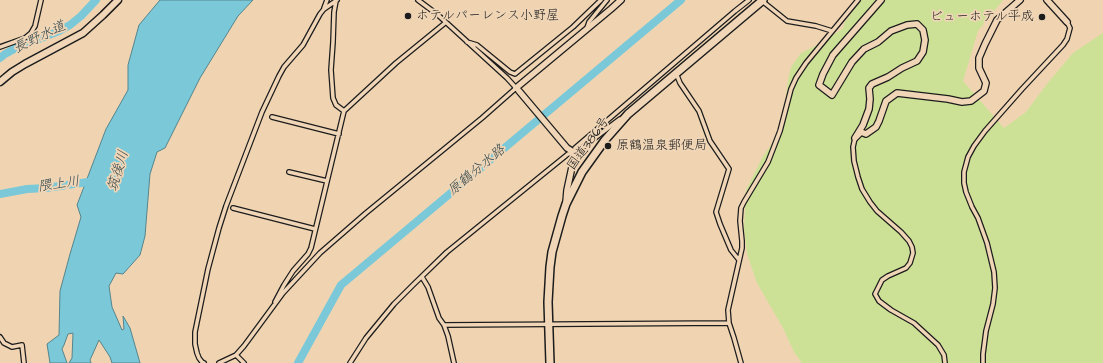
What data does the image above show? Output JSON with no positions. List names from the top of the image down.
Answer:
{
  "streets": {
    "highway": ["国道386号"]
  },
  "water": [
    "長野水道",
    "筑後川",
    "原鶴分水路",
    "隈上川"
  ],
  "places": ["ホテルパーレンス小野屋", "ビューホテル平成", "原鶴温泉郵便局"]
}
